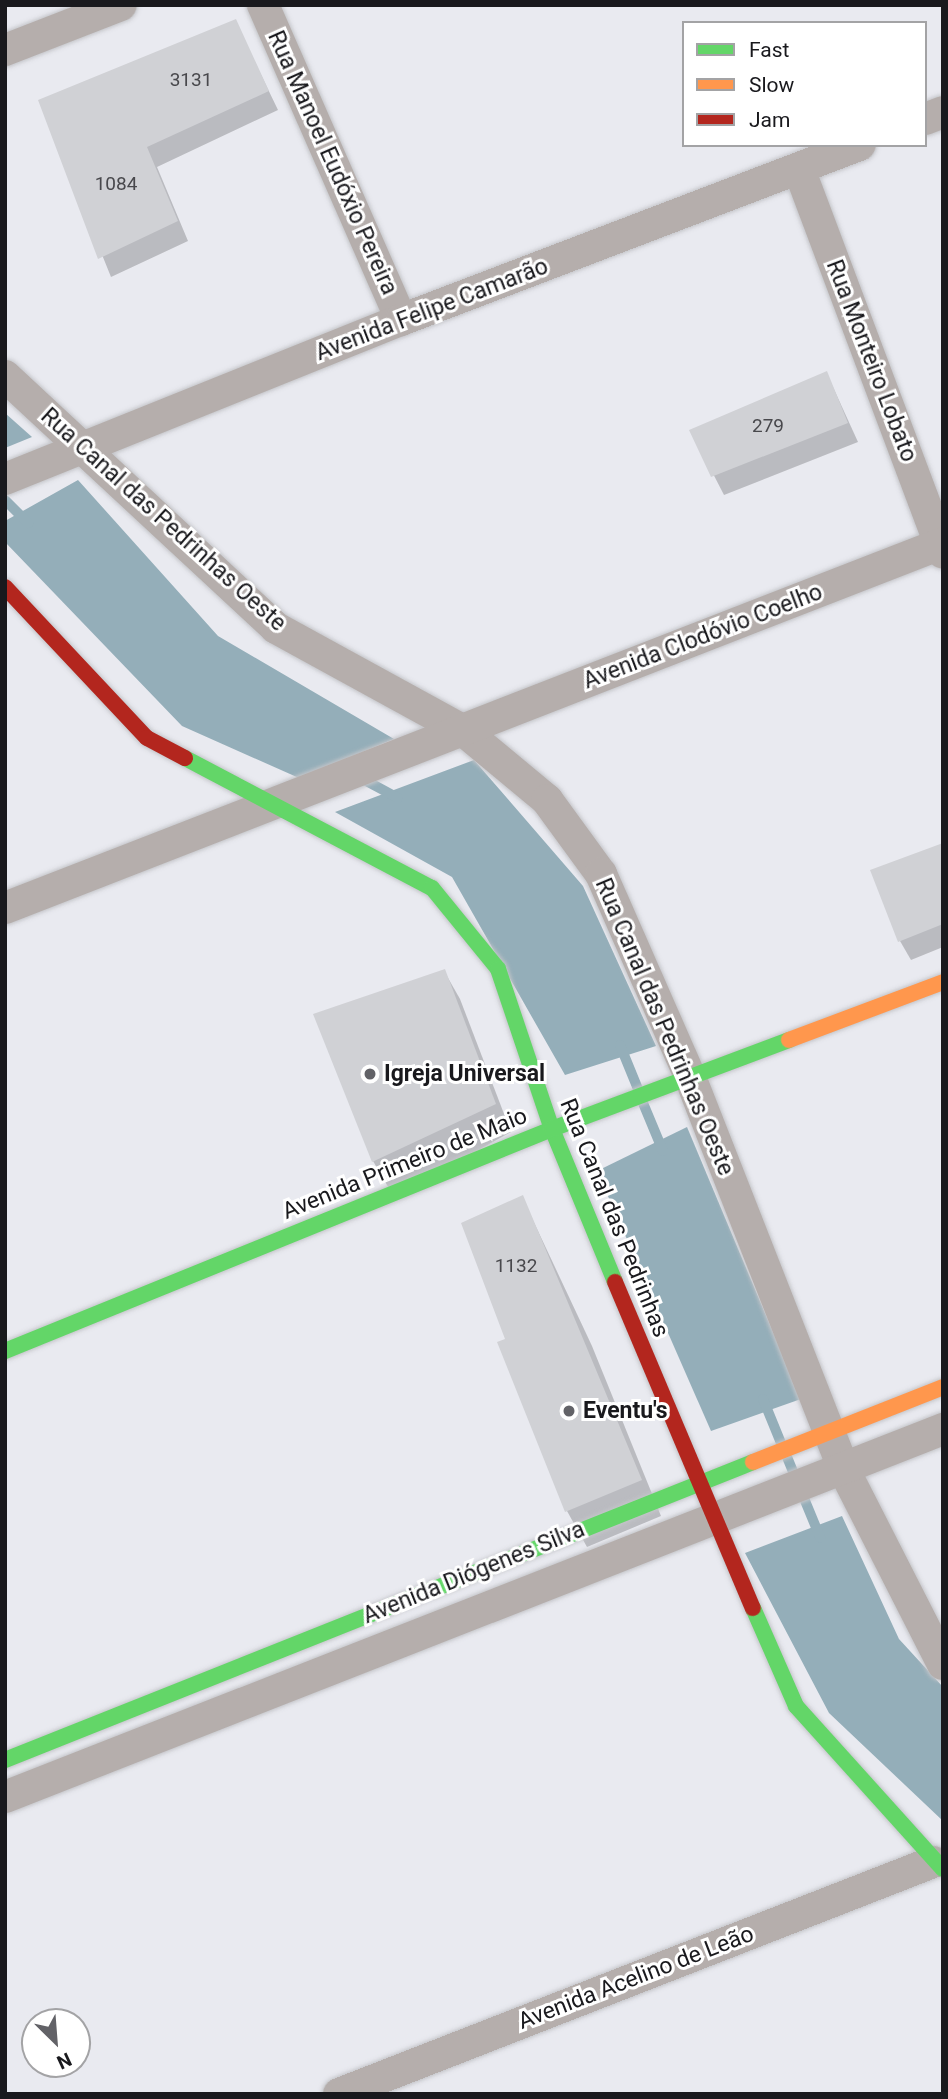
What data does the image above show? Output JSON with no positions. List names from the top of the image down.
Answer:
{
  "streets": {
    "street": [
      "Rua Manoel Eudóxio Pereira",
      "Avenida Felipe Camarão",
      "Rua Monteiro Lobato",
      "Rua Canal das Pedrinhas Oeste",
      "Avenida Clodóvio Coelho",
      "Avenida Primeiro de Maio",
      "Rua Canal das Pedrinhas",
      "Avenida Diógenes Silva",
      "Avenida Acelino de Leão"
    ]
  },
  "crossings": [
    ["Rua Manoel Eudóxio Pereira", "Avenida Felipe Camarão"],
    ["Avenida Felipe Camarão", "Rua Monteiro Lobato"],
    ["Avenida Felipe Camarão", "Rua Canal das Pedrinhas Oeste"],
    ["Rua Monteiro Lobato", "Avenida Clodóvio Coelho"],
    ["Rua Canal das Pedrinhas Oeste", "Avenida Clodóvio Coelho"],
    ["Rua Canal das Pedrinhas Oeste", "Avenida Primeiro de Maio"],
    ["Rua Canal das Pedrinhas Oeste", "Avenida Diógenes Silva"],
    ["Avenida Clodóvio Coelho", "Rua Canal das Pedrinhas"],
    ["Avenida Primeiro de Maio", "Rua Canal das Pedrinhas"],
    ["Rua Canal das Pedrinhas", "Avenida Diógenes Silva"],
    ["Rua Canal das Pedrinhas", "Avenida Acelino de Leão"]
  ],
  "places": ["Igreja Universal", "Eventu's"],
  "house_numbers": [
    "3131",
    "1084",
    "279",
    "1132"
  ],
  "legend": ["Fast", "Slow", "Jam"],
  "north": "bottom right"
}
